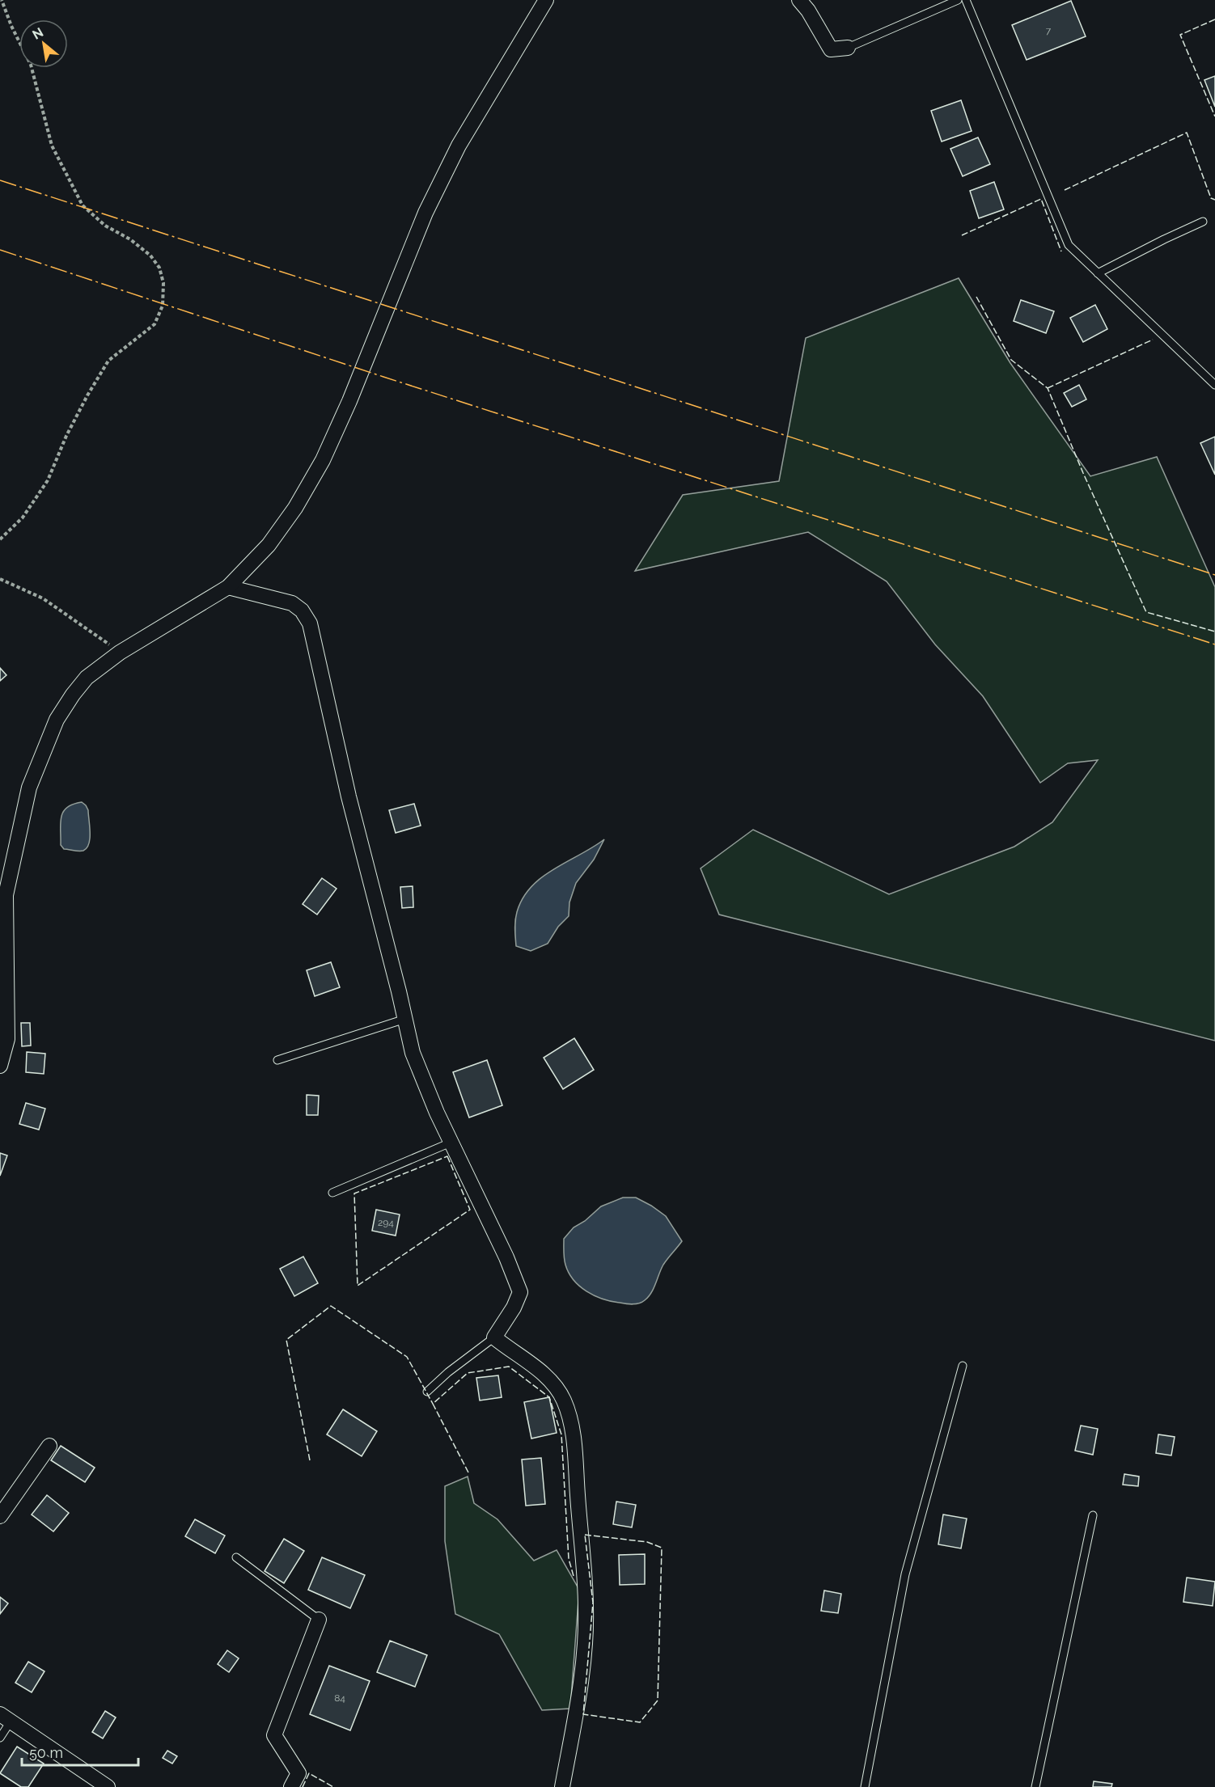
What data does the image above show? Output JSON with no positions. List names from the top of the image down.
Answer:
{
  "house_numbers": ["7", "294", "84"],
  "scale_bar": "50 m",
  "north": "top left"
}
